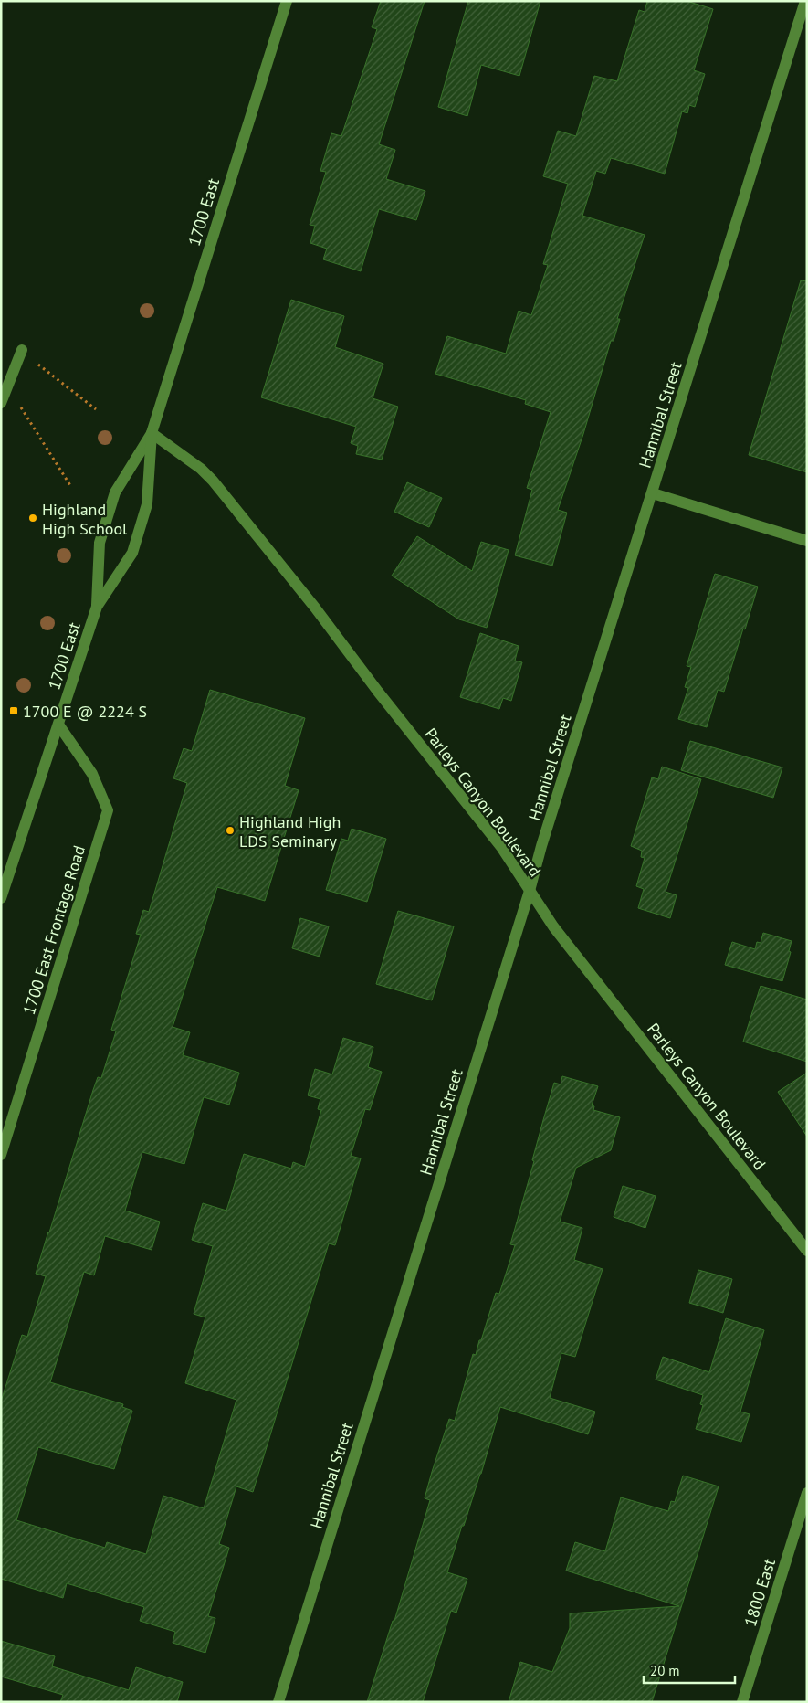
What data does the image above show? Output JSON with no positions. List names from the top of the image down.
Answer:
{
  "streets": {
    "street": [
      "1700 East",
      "Hannibal Street",
      "Parleys Canyon Boulevard",
      "1700 East Frontage Road",
      "1800 East"
    ]
  },
  "crossings": [
    ["1700 East", "Parleys Canyon Boulevard"],
    ["1700 East", "1700 East Frontage Road"],
    ["Hannibal Street", "Parleys Canyon Boulevard"]
  ],
  "places": {
    "other": ["Highland High School", "Highland High LDS Seminary"],
    "transit": ["1700 E @ 2224 S"]
  },
  "scale_bar": "20 m"
}
